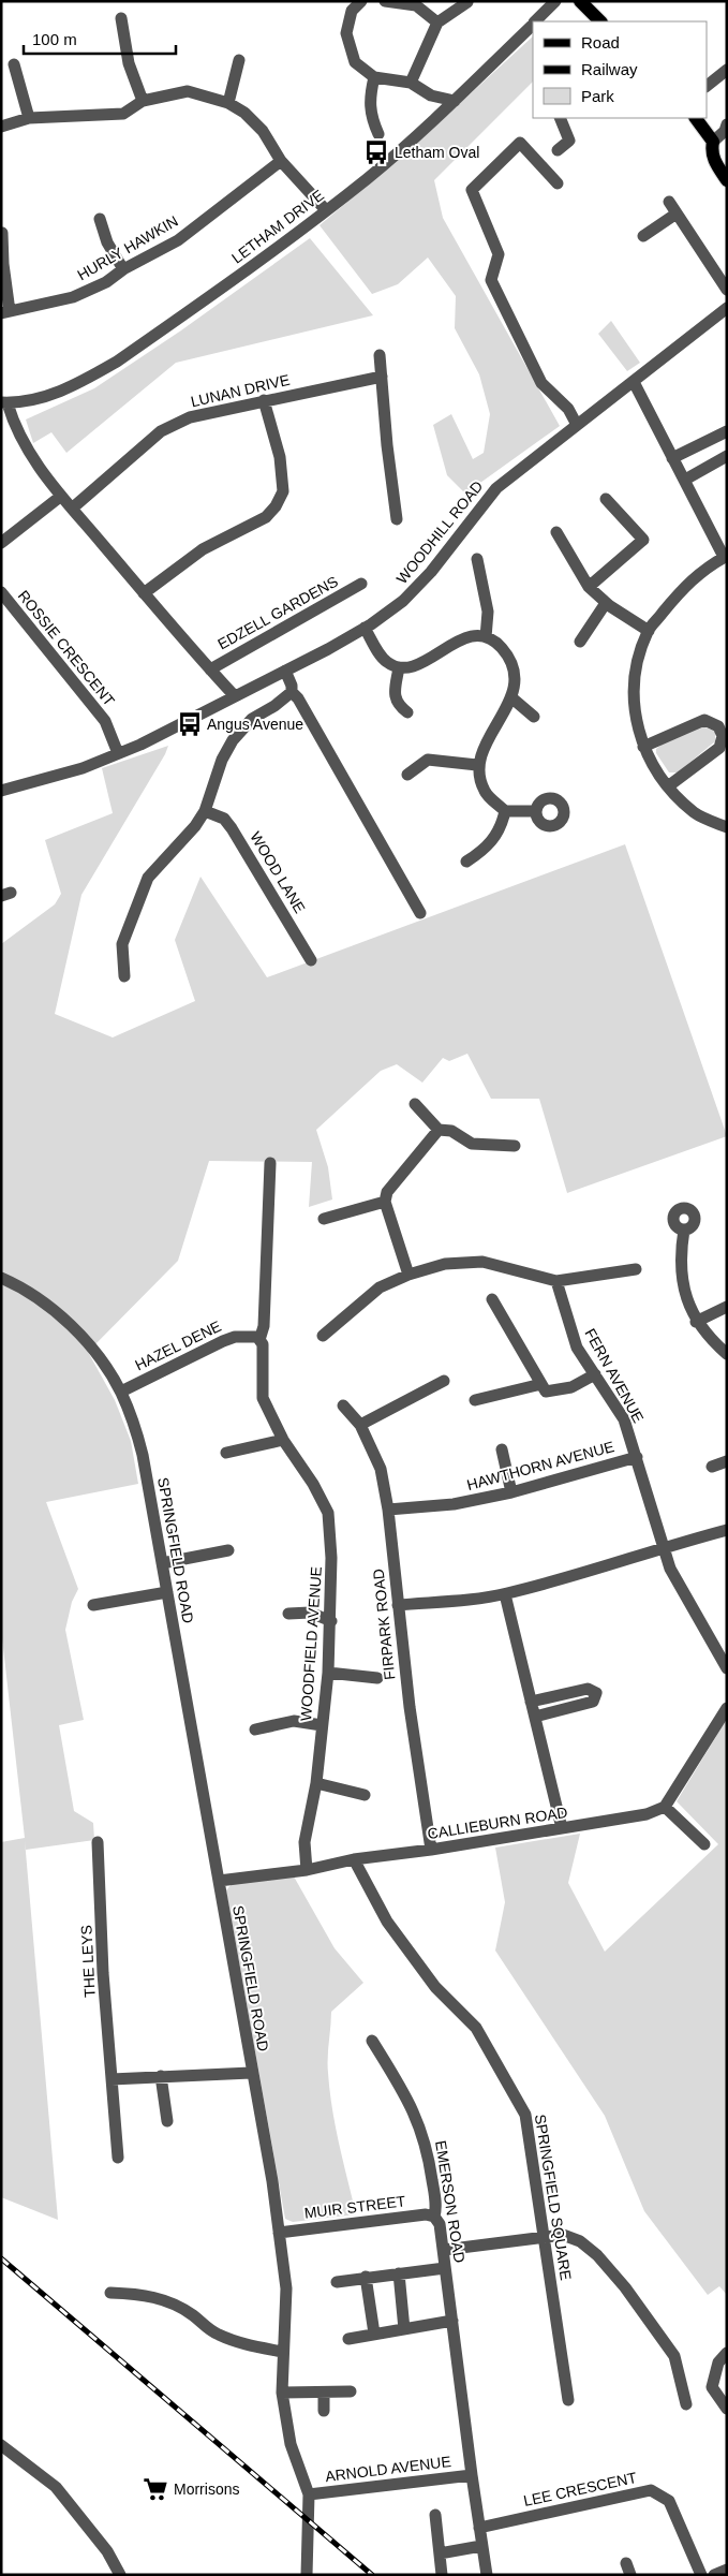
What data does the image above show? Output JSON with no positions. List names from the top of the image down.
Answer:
{
  "streets": {
    "street": [
      "LETHAM DRIVE",
      "HURLY HAWKIN",
      "LUNAN DRIVE",
      "WOODHILL ROAD",
      "EDZELL GARDENS",
      "ROSSIE CRESCENT",
      "WOOD LANE",
      "HAZEL DENE",
      "FERN AVENUE",
      "HAWTHORN AVENUE",
      "SPRINGFIELD ROAD",
      "FIRPARK ROAD",
      "WOODFIELD AVENUE",
      "CALLIEBURN ROAD",
      "THE LEYS",
      "SPRINGFIELD SQUARE",
      "EMERSON ROAD",
      "MUIR STREET",
      "ARNOLD AVENUE",
      "LEE CRESCENT"
    ]
  },
  "crossings": [
    ["WOODHILL ROAD", "ROSSIE CRESCENT"],
    ["HAZEL DENE", "SPRINGFIELD ROAD"],
    ["HAZEL DENE", "WOODFIELD AVENUE"],
    ["FERN AVENUE", "HAWTHORN AVENUE"],
    ["HAWTHORN AVENUE", "FIRPARK ROAD"],
    ["SPRINGFIELD ROAD", "CALLIEBURN ROAD"],
    ["SPRINGFIELD ROAD", "MUIR STREET"],
    ["SPRINGFIELD ROAD", "ARNOLD AVENUE"],
    ["FIRPARK ROAD", "CALLIEBURN ROAD"],
    ["WOODFIELD AVENUE", "CALLIEBURN ROAD"],
    ["CALLIEBURN ROAD", "SPRINGFIELD SQUARE"],
    ["EMERSON ROAD", "MUIR STREET"],
    ["EMERSON ROAD", "ARNOLD AVENUE"],
    ["EMERSON ROAD", "LEE CRESCENT"]
  ],
  "places": {
    "bus stop": ["Letham Oval", "Angus Avenue"],
    "supermarket": ["Morrisons"]
  },
  "legend": ["Road", "Railway", "Park"],
  "scale_bar": "100 m"
}
